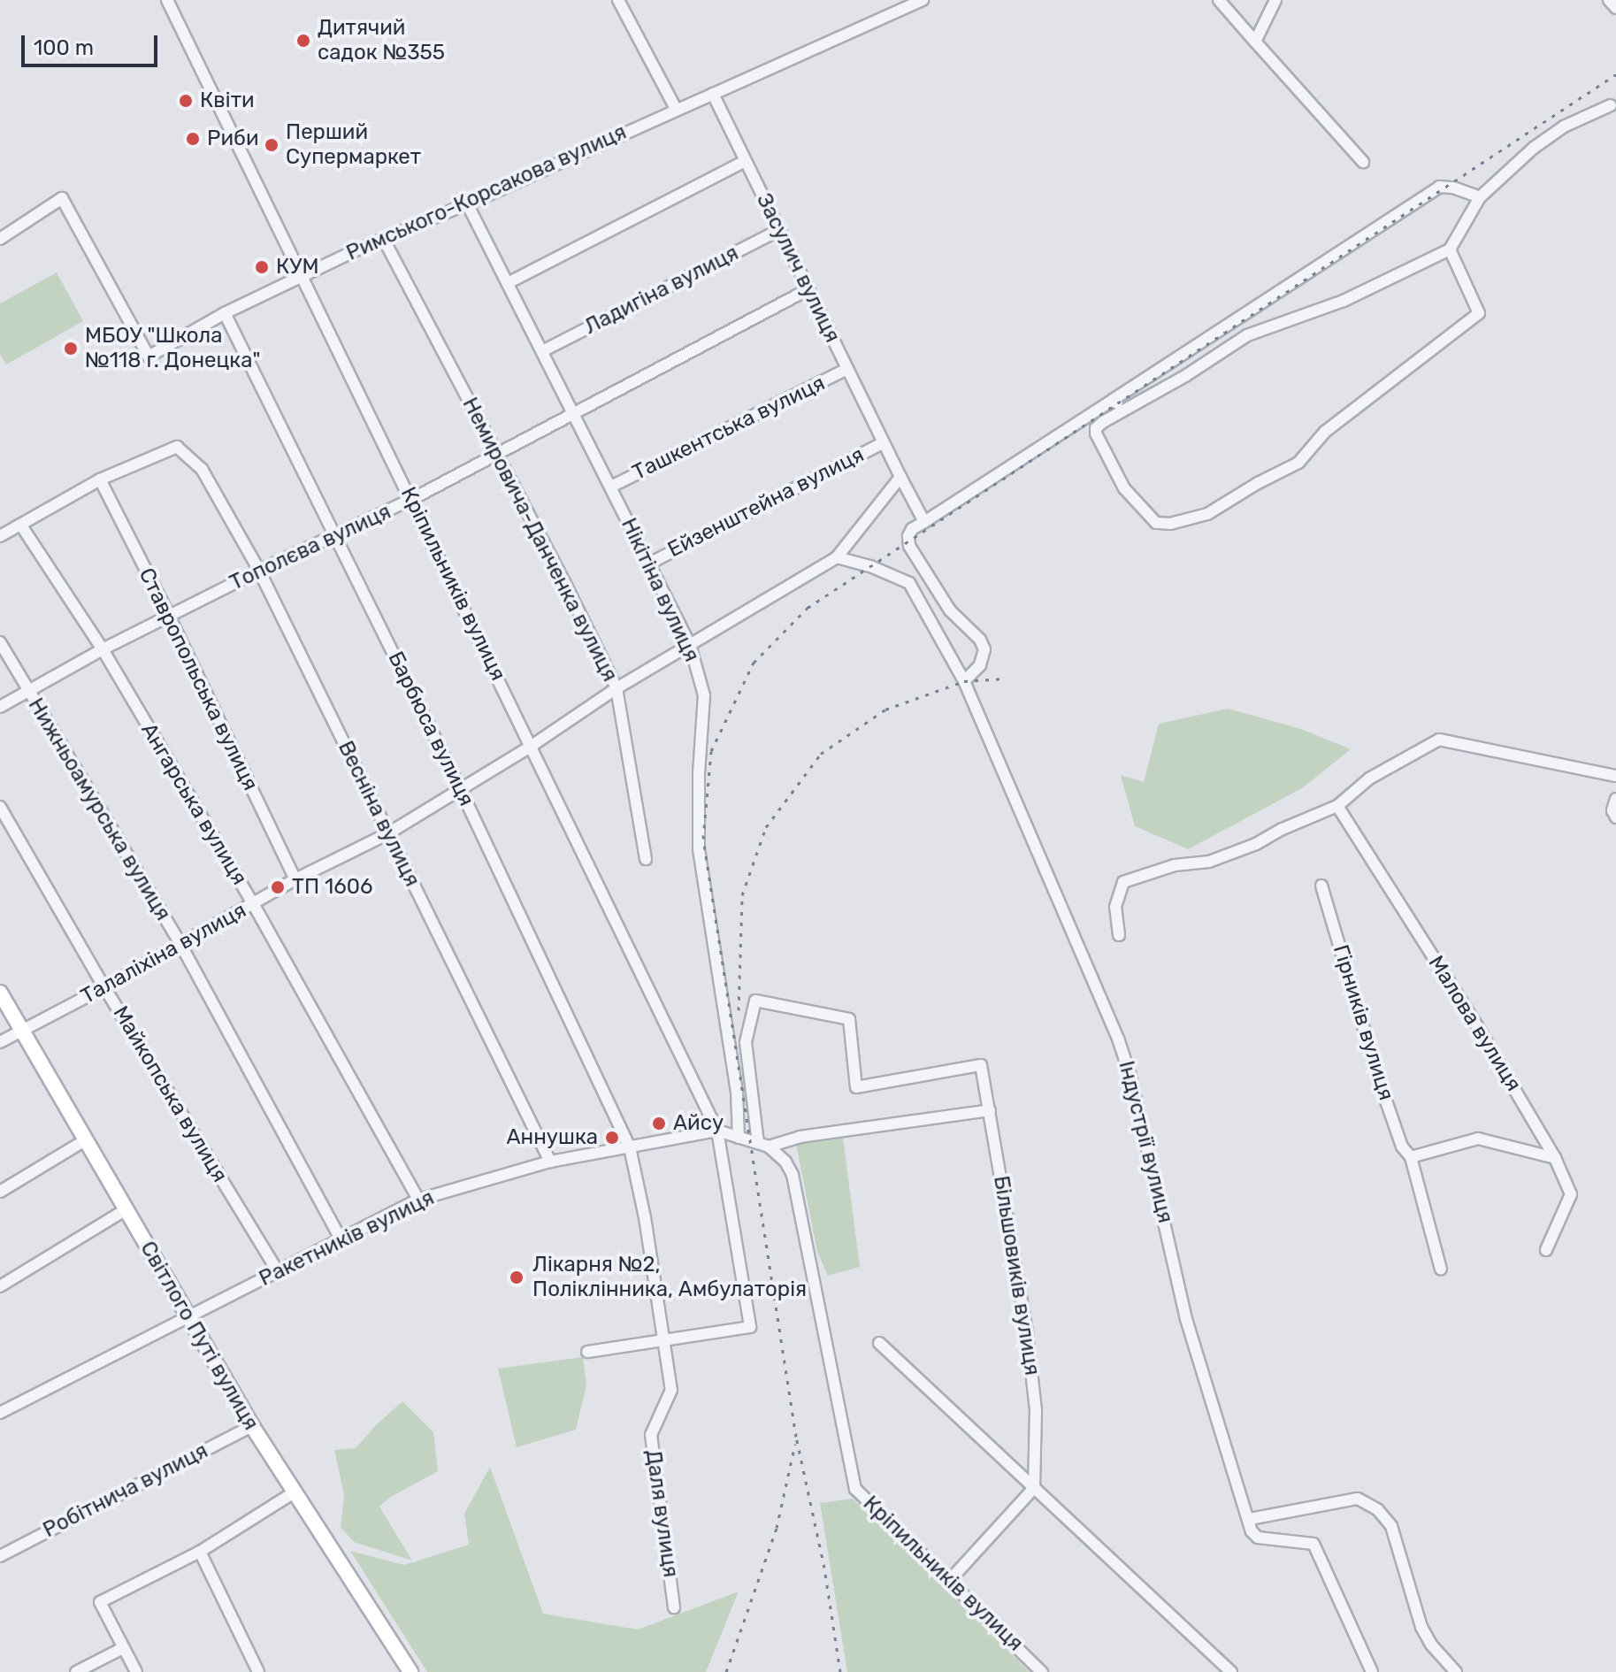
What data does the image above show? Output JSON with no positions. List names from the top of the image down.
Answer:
{
  "streets": {
    "main road": ["Світлого Путі вулиця"],
    "street": [
      "Римського-Корсакова вулиця",
      "Засулич вулиця",
      "Ладигіна вулиця",
      "Ташкентська вулиця",
      "Ейзенштейна вулиця",
      "Немировича-Данченка вулиця",
      "Тополєва вулиця",
      "Кріпильників вулиця",
      "Нікітіна вулиця",
      "Ставропольська вулиця",
      "Барбюса вулиця",
      "Ангарська вулиця",
      "Нижньоамурська вулиця",
      "Весніна вулиця",
      "Талаліхіна вулиця",
      "Гірників вулиця",
      "Малова вулиця",
      "Майкопська вулиця",
      "Індустрії вулиця",
      "Ракетників вулиця",
      "Більшовиків вулиця",
      "Робітнича вулиця",
      "Даля вулиця"
    ]
  },
  "crossings": [
    ["Римського-Корсакова вулиця", "Засулич вулиця"],
    ["Римського-Корсакова вулиця", "Немировича-Данченка вулиця"],
    ["Римського-Корсакова вулиця", "Кріпильників вулиця"],
    ["Римського-Корсакова вулиця", "Нікітіна вулиця"],
    ["Римського-Корсакова вулиця", "Барбюса вулиця"],
    ["Засулич вулиця", "Ладигіна вулиця"],
    ["Засулич вулиця", "Ташкентська вулиця"],
    ["Засулич вулиця", "Ейзенштейна вулиця"],
    ["Засулич вулиця", "Тополєва вулиця"],
    ["Ладигіна вулиця", "Нікітіна вулиця"],
    ["Ташкентська вулиця", "Нікітіна вулиця"],
    ["Ейзенштейна вулиця", "Нікітіна вулиця"],
    ["Немировича-Данченка вулиця", "Тополєва вулиця"],
    ["Немировича-Данченка вулиця", "Талаліхіна вулиця"],
    ["Тополєва вулиця", "Кріпильників вулиця"],
    ["Тополєва вулиця", "Нікітіна вулиця"],
    ["Тополєва вулиця", "Ставропольська вулиця"],
    ["Тополєва вулиця", "Барбюса вулиця"],
    ["Тополєва вулиця", "Ангарська вулиця"],
    ["Тополєва вулиця", "Нижньоамурська вулиця"],
    ["Тополєва вулиця", "Весніна вулиця"],
    ["Кріпильників вулиця", "Талаліхіна вулиця"],
    ["Кріпильників вулиця", "Ракетників вулиця"],
    ["Кріпильників вулиця", "Більшовиків вулиця"],
    ["Нікітіна вулиця", "Талаліхіна вулиця"],
    ["Ставропольська вулиця", "Весніна вулиця"],
    ["Ставропольська вулиця", "Талаліхіна вулиця"],
    ["Барбюса вулиця", "Талаліхіна вулиця"],
    ["Барбюса вулиця", "Ракетників вулиця"],
    ["Барбюса вулиця", "Даля вулиця"],
    ["Ангарська вулиця", "Талаліхіна вулиця"],
    ["Ангарська вулиця", "Ракетників вулиця"],
    ["Нижньоамурська вулиця", "Талаліхіна вулиця"],
    ["Нижньоамурська вулиця", "Ракетників вулиця"],
    ["Весніна вулиця", "Талаліхіна вулиця"],
    ["Весніна вулиця", "Ракетників вулиця"],
    ["Талаліхіна вулиця", "Майкопська вулиця"],
    ["Талаліхіна вулиця", "Індустрії вулиця"],
    ["Талаліхіна вулиця", "Світлого Путі вулиця"],
    ["Майкопська вулиця", "Ракетників вулиця"],
    ["Ракетників вулиця", "Світлого Путі вулиця"],
    ["Ракетників вулиця", "Даля вулиця"],
    ["Світлого Путі вулиця", "Робітнича вулиця"]
  ],
  "places": [
    "Дитячий садок №355",
    "Квіти",
    "Риби",
    "Перший Супермаркет",
    "КУМ",
    "МБОУ \"Школа №118 г. Донецка\"",
    "ТП 1606",
    "Айсу",
    "Аннушка",
    "Лікарня №2, Поліклінника, Амбулаторія"
  ],
  "scale_bar": "100 m"
}
